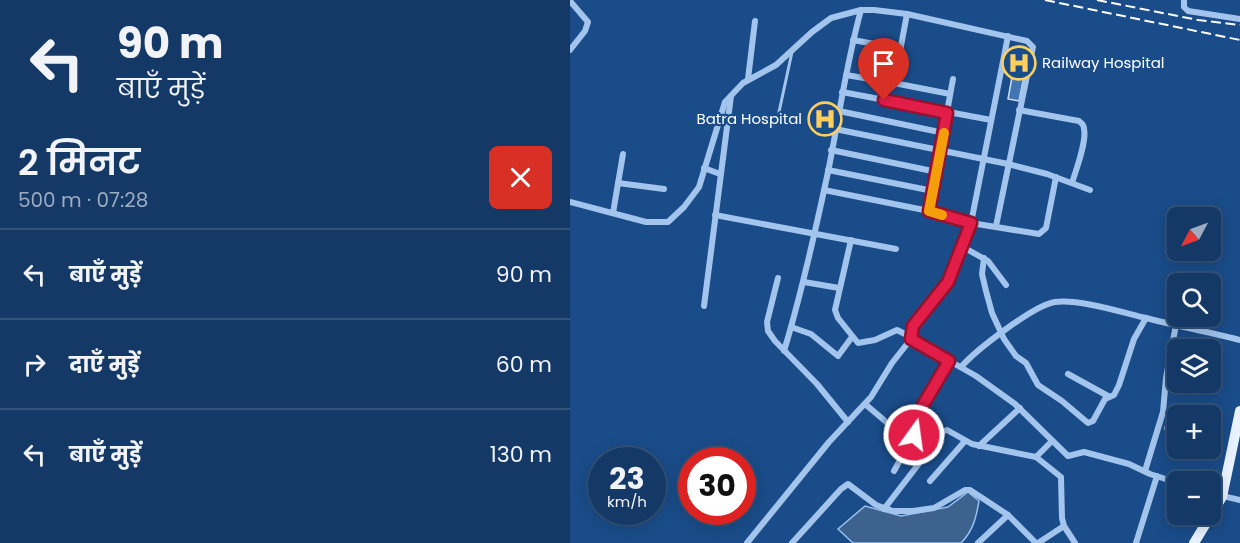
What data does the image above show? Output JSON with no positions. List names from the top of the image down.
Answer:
{
  "places": {
    "hospital": ["Railway Hospital", "Batra Hospital"]
  },
  "north": "bottom left",
  "page": {
    "turn": ["90 m", "बाएँ मुड़ें"],
    "heading": ["2 मिनट", "500 m · 07:28"],
    "map_buttons": ["+", "−"],
    "list": [
      {
        "name": "बाएँ मुड़ें",
        "value": "90 m"
      },
      {
        "name": "दाएँ मुड़ें",
        "value": "60 m"
      },
      {
        "name": "बाएँ मुड़ें",
        "value": "130 m"
      }
    ],
    "speed": "23 km/h",
    "limit": "30"
  }
}
